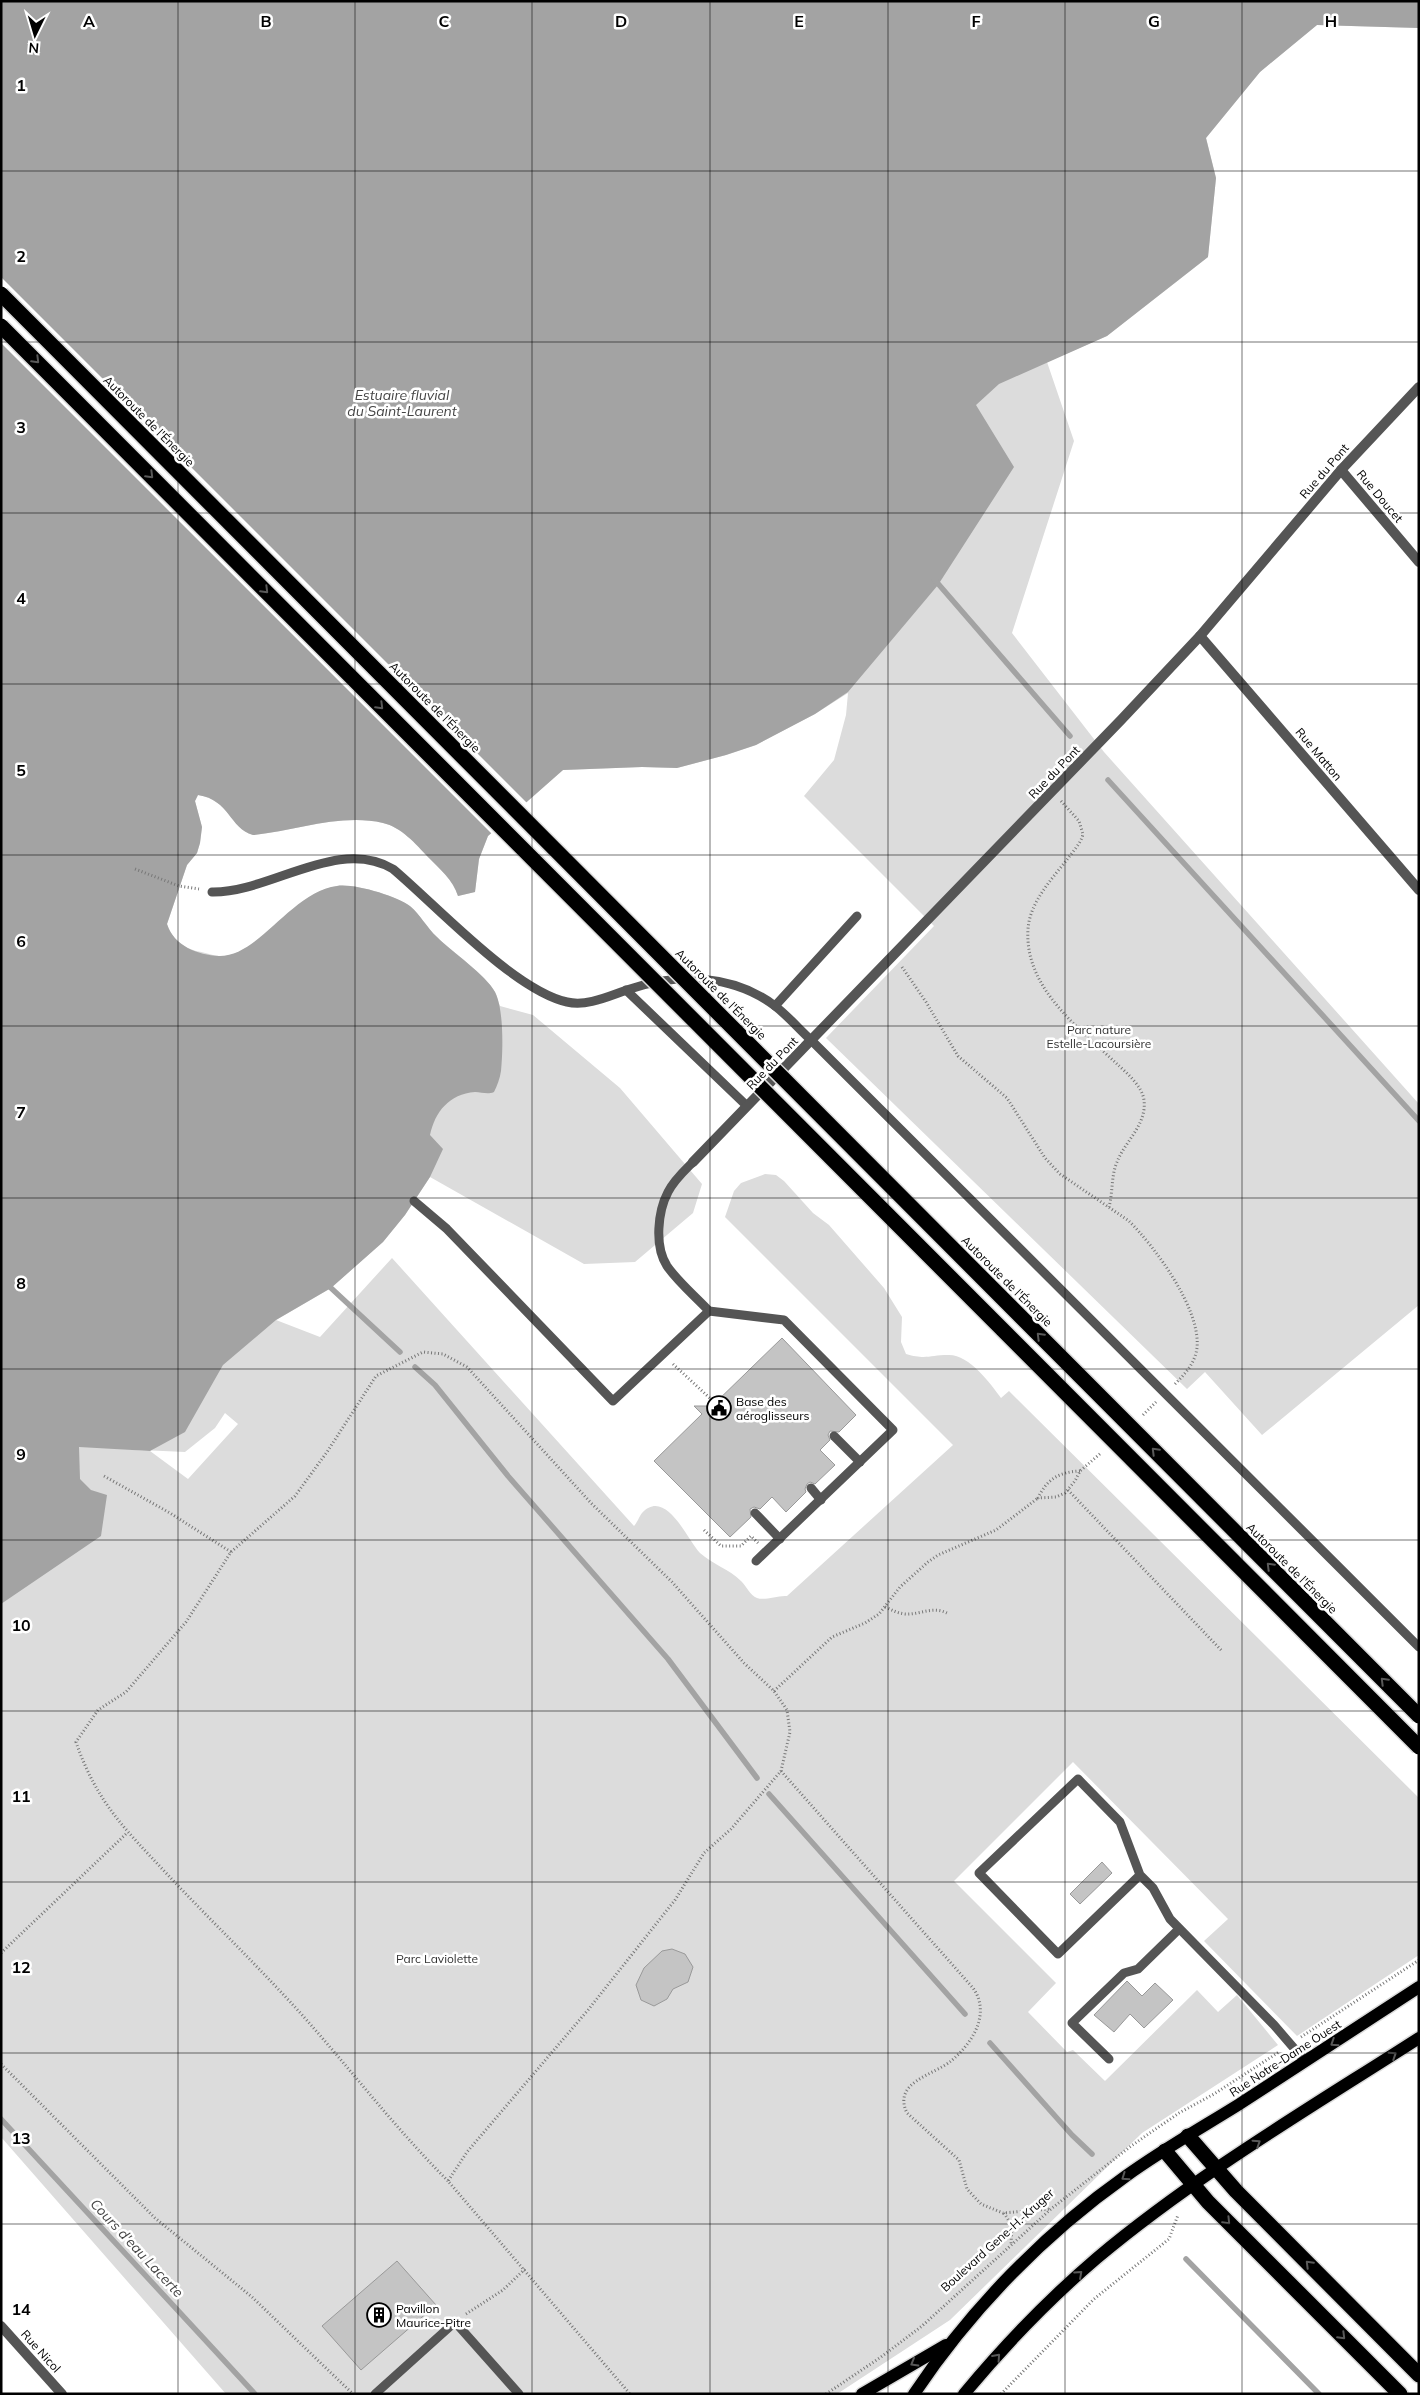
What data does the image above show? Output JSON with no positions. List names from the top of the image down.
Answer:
{
  "streets": {
    "highway": ["Autoroute de l'Énergie"],
    "main road": ["Rue Notre-Dame Ouest"],
    "street": [
      "Rue du Pont",
      "Rue Doucet",
      "Rue Matton",
      "Rue Nicol"
    ],
    "path": ["Boulevard Gene-H.-Kruger"]
  },
  "crossings": [
    ["Rue du Pont", "Rue Doucet"],
    ["Rue du Pont", "Rue Matton"],
    ["Rue Notre-Dame Ouest", "Boulevard Gene-H.-Kruger"]
  ],
  "water": ["Estuaire fluvial du Saint-Laurent", "Cours d'eau Lacerte"],
  "parks": ["Parc nature Estelle-Lacoursière", "Parc Laviolette"],
  "places": {
    "public building": ["Base des aéroglisseurs"],
    "building": ["Pavillon Maurice-Pitre"]
  },
  "north": "bottom",
  "grid": {
    "columns": [
      "A",
      "B",
      "C",
      "D",
      "E",
      "F",
      "G",
      "H"
    ],
    "rows": [
      "1",
      "2",
      "3",
      "4",
      "5",
      "6",
      "7",
      "8",
      "9",
      "10",
      "11",
      "12",
      "13",
      "14"
    ]
  }
}
